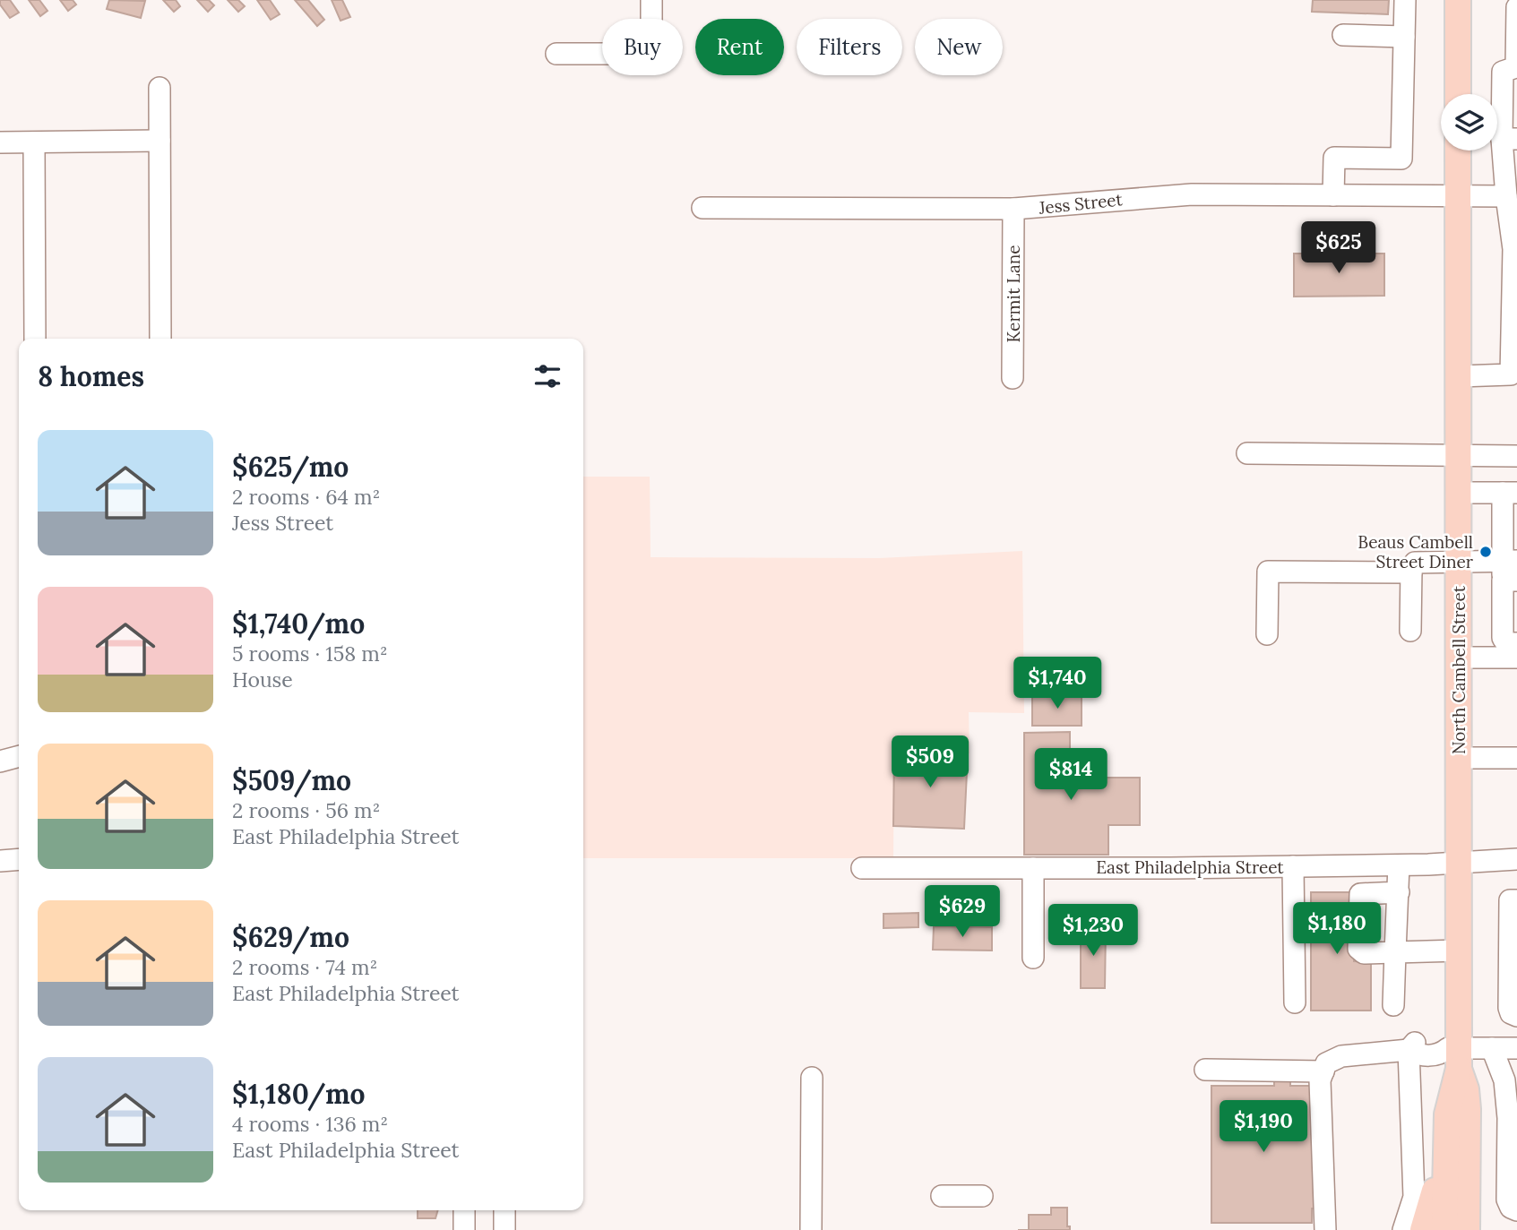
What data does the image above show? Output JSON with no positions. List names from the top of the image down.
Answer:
{
  "streets": {
    "main road": ["North Cambell Street"],
    "street": ["Jess Street", "Kermit Lane", "East Philadelphia Street"]
  },
  "crossings": [
    ["Jess Street", "Kermit Lane"],
    ["Jess Street", "North Cambell Street"],
    ["North Cambell Street", "East Philadelphia Street"]
  ],
  "places": ["Beaus Cambell Street Diner"],
  "page": {
    "chip": [
      "Buy",
      "Rent",
      "Filters",
      "New"
    ],
    "price": [
      "$625",
      "$1,740",
      "$509",
      "$814",
      "$629",
      "$1,180",
      "$1,230",
      "$1,190"
    ],
    "heading": "8 homes",
    "list": [
      {
        "name": "$625/mo",
        "note": "2 rooms · 64 m² · Jess Street"
      },
      {
        "name": "$1,740/mo",
        "note": "5 rooms · 158 m² · House"
      },
      {
        "name": "$509/mo",
        "note": "2 rooms · 56 m² · East Philadelphia Street"
      },
      {
        "name": "$629/mo",
        "note": "2 rooms · 74 m² · East Philadelphia Street"
      },
      {
        "name": "$1,180/mo",
        "note": "4 rooms · 136 m² · East Philadelphia Street"
      }
    ]
  }
}
